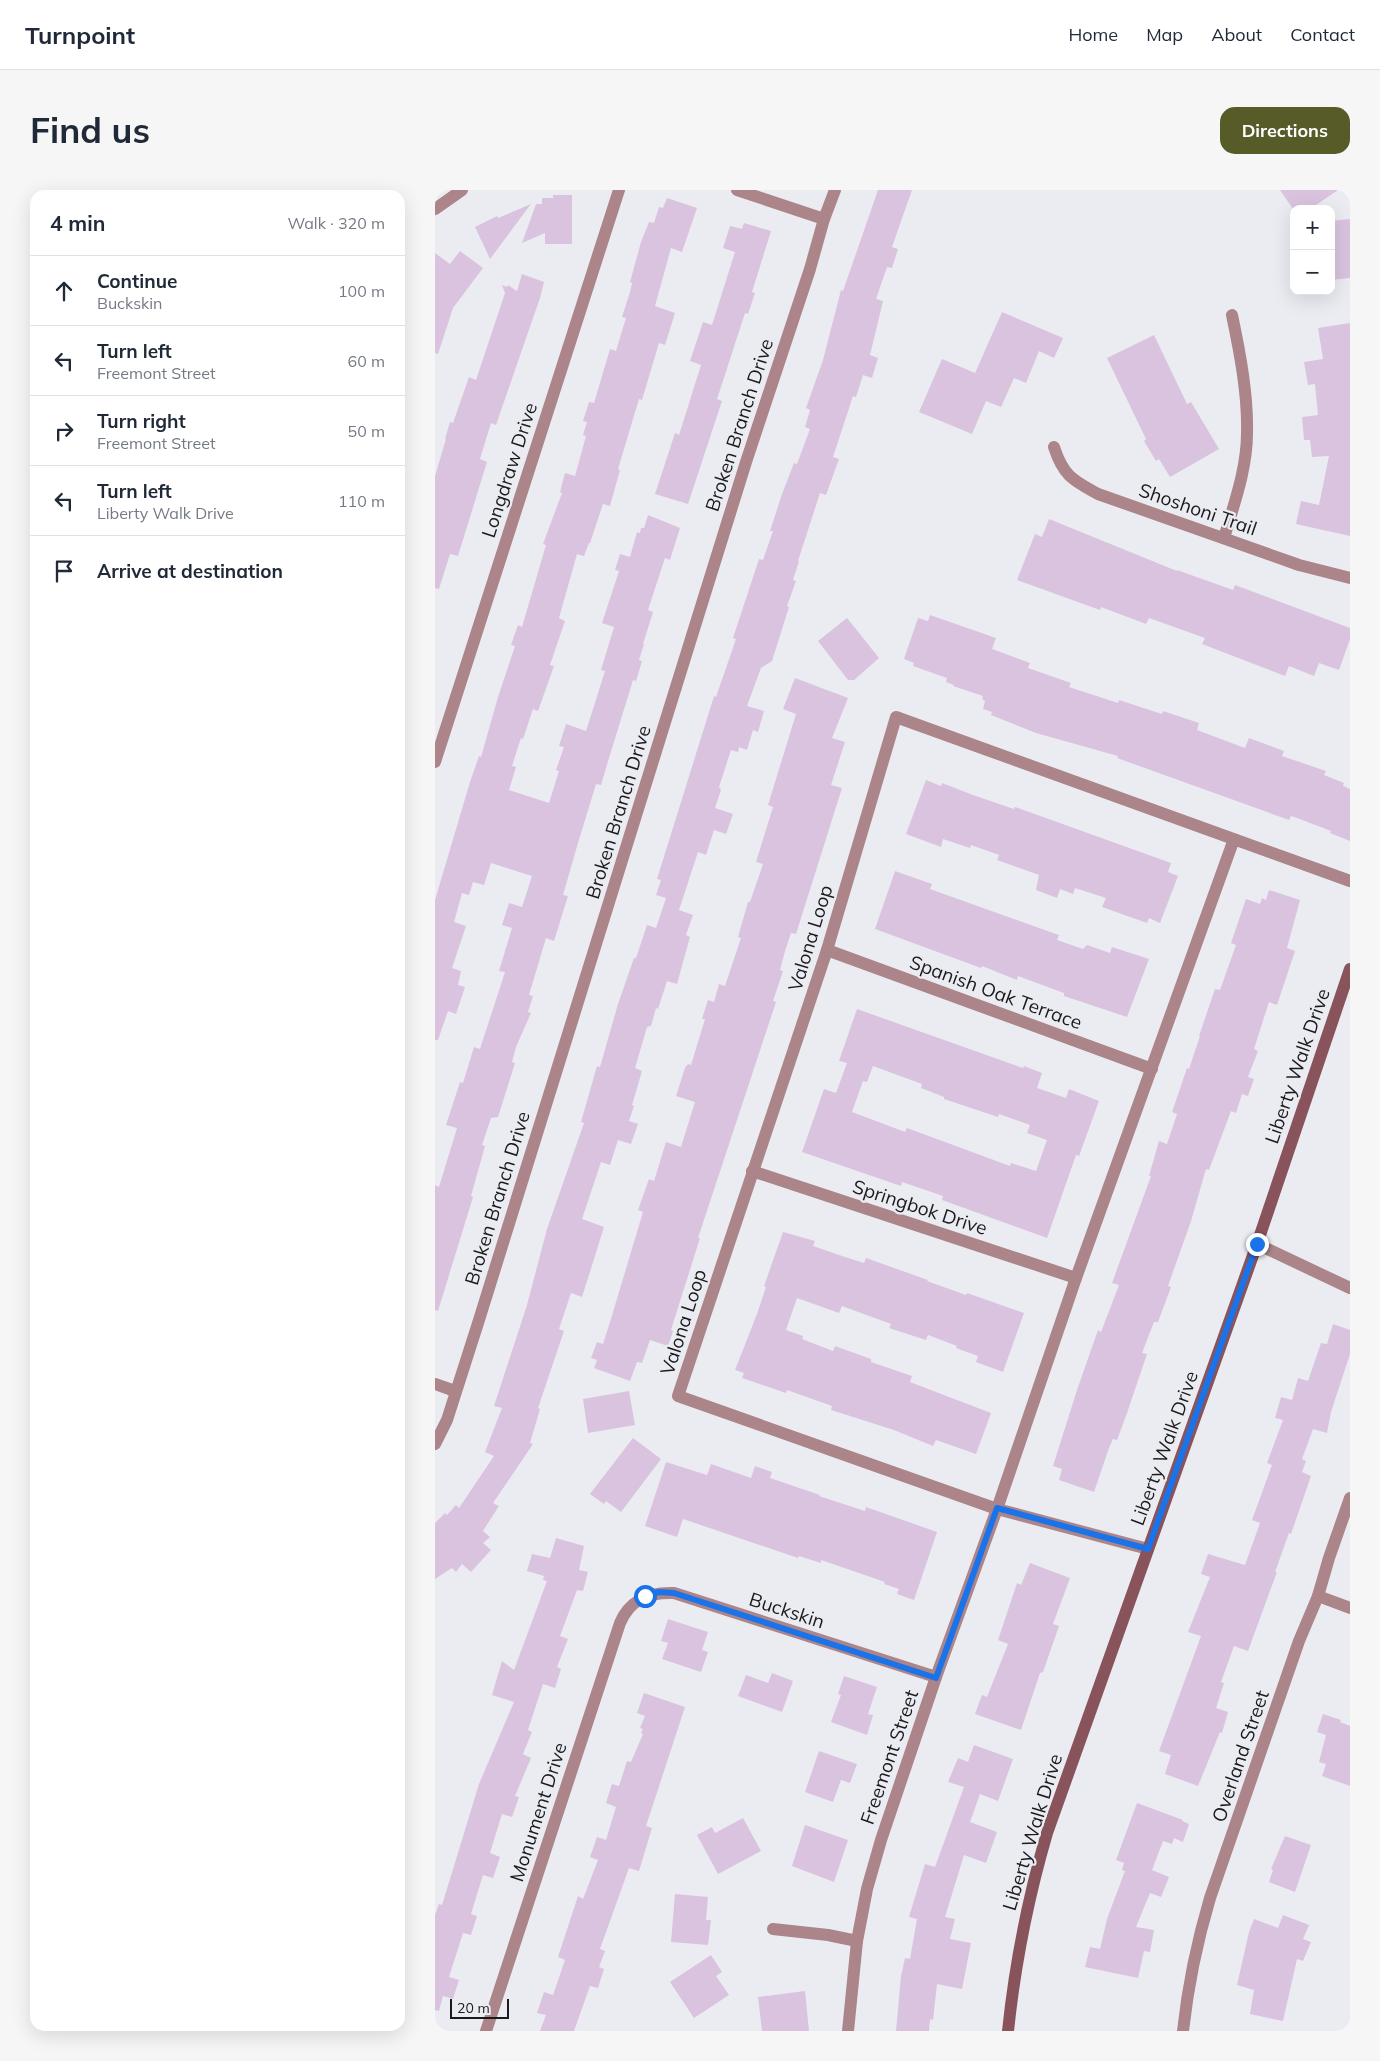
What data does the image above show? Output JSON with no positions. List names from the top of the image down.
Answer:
{
  "streets": {
    "street": [
      "Broken Branch Drive",
      "Longdraw Drive",
      "Shoshoni Trail",
      "Valona Loop",
      "Spanish Oak Terrace",
      "Liberty Walk Drive",
      "Springbok Drive",
      "Buckskin",
      "Overland Street",
      "Freemont Street",
      "Monument Drive"
    ]
  },
  "crossings": [
    ["Valona Loop", "Spanish Oak Terrace"],
    ["Valona Loop", "Springbok Drive"],
    ["Valona Loop", "Freemont Street"],
    ["Buckskin", "Freemont Street"],
    ["Buckskin", "Monument Drive"]
  ],
  "scale_bar": "20 m",
  "page": {
    "header": "Turnpoint",
    "nav": [
      "Home",
      "Map",
      "About",
      "Contact"
    ],
    "buttons": "Directions",
    "title": "Find us",
    "heading": ["4 min", "Walk · 320 m"],
    "map_buttons": ["+", "−"],
    "list": [
      ["Continue", "Buckskin", "100 m"],
      ["Turn left", "Freemont Street", "60 m"],
      ["Turn right", "Freemont Street", "50 m"],
      ["Turn left", "Liberty Walk Drive", "110 m"],
      "Arrive at destination"
    ],
    "scale": "20 m"
  }
}
